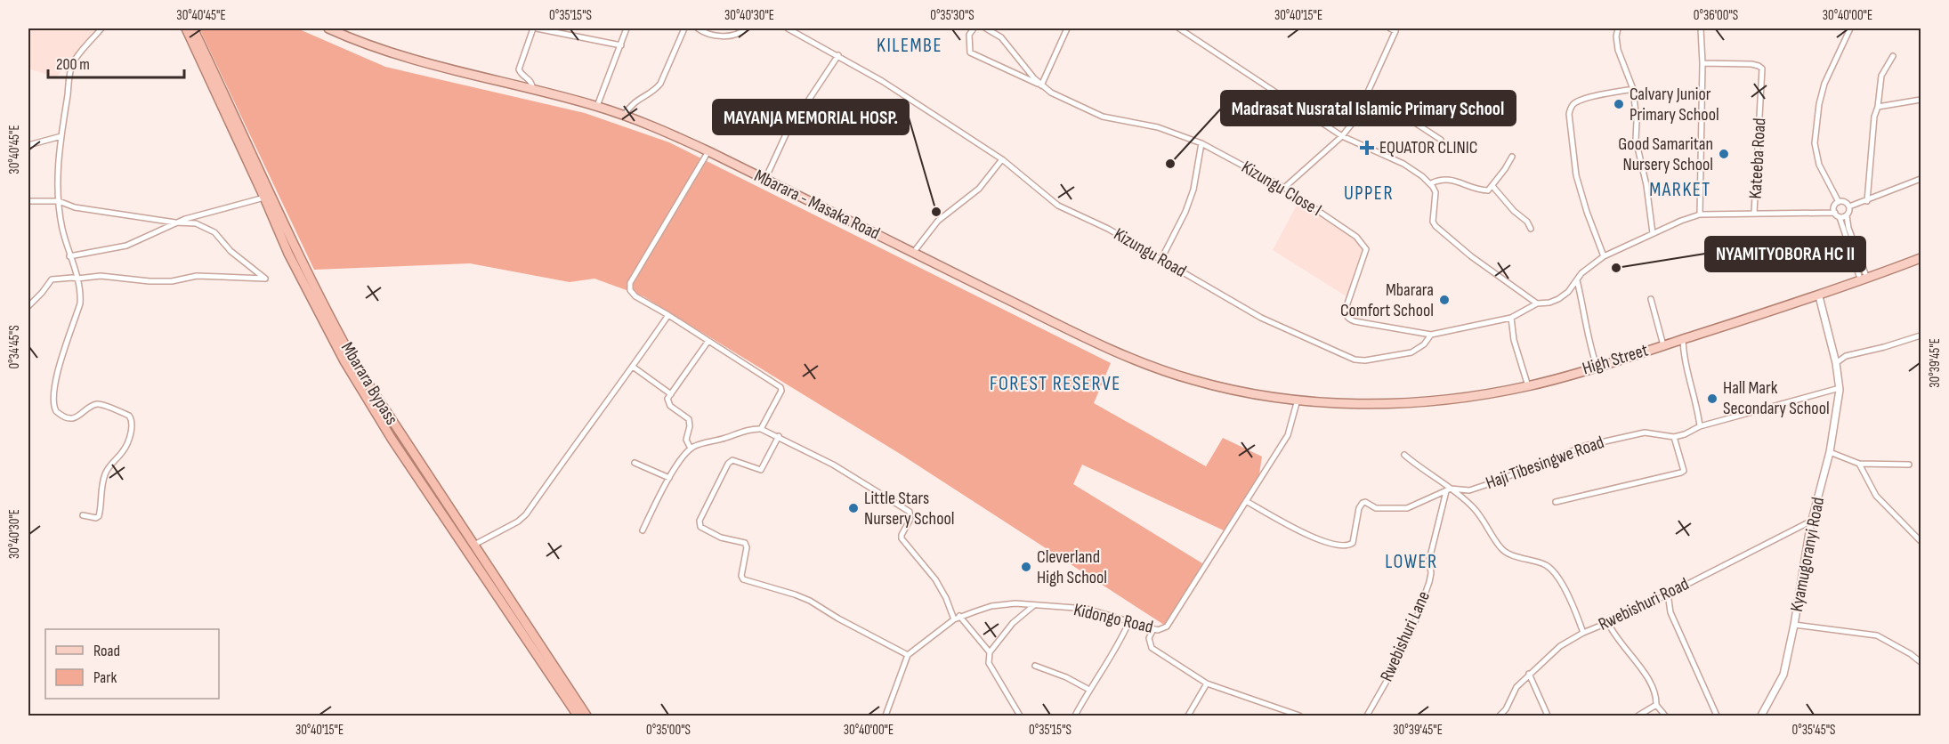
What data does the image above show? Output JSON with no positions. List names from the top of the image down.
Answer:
{
  "streets": {
    "highway": ["Mbarara Bypass"],
    "main road": ["Mbarara - Masaka Road", "High Street"],
    "street": [
      "Kateeba Road",
      "Kizungu Close I",
      "Kizungu Road",
      "Haji Tibesingwe Road",
      "Kyamugoranyi Road",
      "Rwebishuri Road",
      "Kidongo Road",
      "Rwebishuri Lane"
    ]
  },
  "crossings": [
    ["Kizungu Close I", "Kizungu Road"],
    ["Mbarara - Masaka Road", "High Street"],
    ["Mbarara - Masaka Road", "Kidongo Road"],
    ["High Street", "Kyamugoranyi Road"],
    ["High Street", "Kidongo Road"],
    ["Haji Tibesingwe Road", "Rwebishuri Lane"],
    ["Kyamugoranyi Road", "Rwebishuri Road"]
  ],
  "districts": [
    "KILEMBE",
    "MARKET",
    "UPPER",
    "FOREST RESERVE",
    "LOWER"
  ],
  "places": {
    "other": [
      "Calvary Junior Primary School",
      "Good Samaritan Nursery School",
      "Madrasat Nusratal Islamic Primary School",
      "MAYANJA MEMORIAL HOSP.",
      "NYAMITYOBORA HC II",
      "Mbarara Comfort School",
      "Hall Mark Secondary School",
      "Little Stars Nursery School",
      "Cleverland High School"
    ],
    "health": ["EQUATOR CLINIC"]
  },
  "legend": ["Road", "Park"],
  "scale_bar": "200 m",
  "coordinates": [
    "30°40'45\"E",
    "0°35'15\"S",
    "30°40'30\"E",
    "0°35'30\"S",
    "30°40'15\"E",
    "0°36'00\"S",
    "30°40'00\"E",
    "0°34'45\"S",
    "30°39'45\"E",
    "0°35'00\"S",
    "0°35'45\"S"
  ]
}
